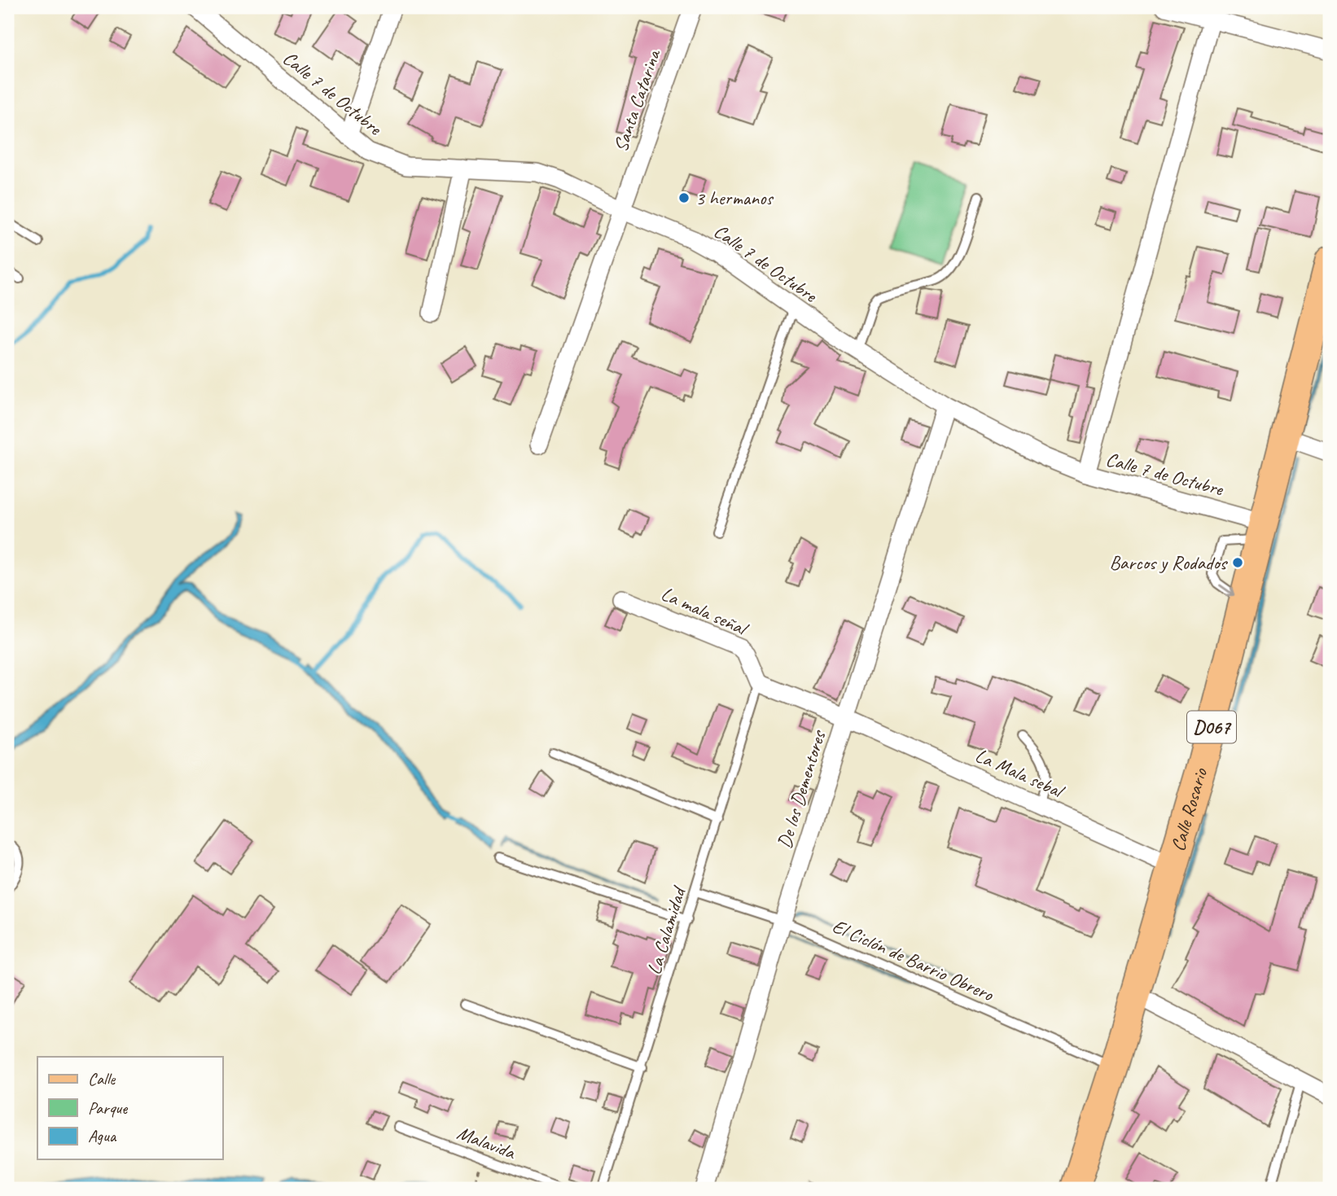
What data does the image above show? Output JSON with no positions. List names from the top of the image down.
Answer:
{
  "streets": {
    "main road": ["D067", "Calle Rosario"],
    "street": [
      "Calle 7 de Octubre",
      "Santa Catarina",
      "La mala señal",
      "La Mala sebal",
      "De los Dementores"
    ],
    "lane": ["La Calamidad", "El Ciclón de Barrio Obrero", "Malavida"]
  },
  "crossings": [
    ["Calle 7 de Octubre", "Santa Catarina"],
    ["Calle 7 de Octubre", "De los Dementores"],
    ["Calle 7 de Octubre", "Calle Rosario"],
    ["La mala señal", "La Calamidad"],
    ["La Mala sebal", "De los Dementores"],
    ["La Mala sebal", "Calle Rosario"],
    ["De los Dementores", "El Ciclón de Barrio Obrero"],
    ["Calle Rosario", "El Ciclón de Barrio Obrero"],
    ["La Calamidad", "El Ciclón de Barrio Obrero"]
  ],
  "places": ["3 hermanos", "Barcos y Rodados"],
  "legend": ["Calle", "Parque", "Agua"]
}
